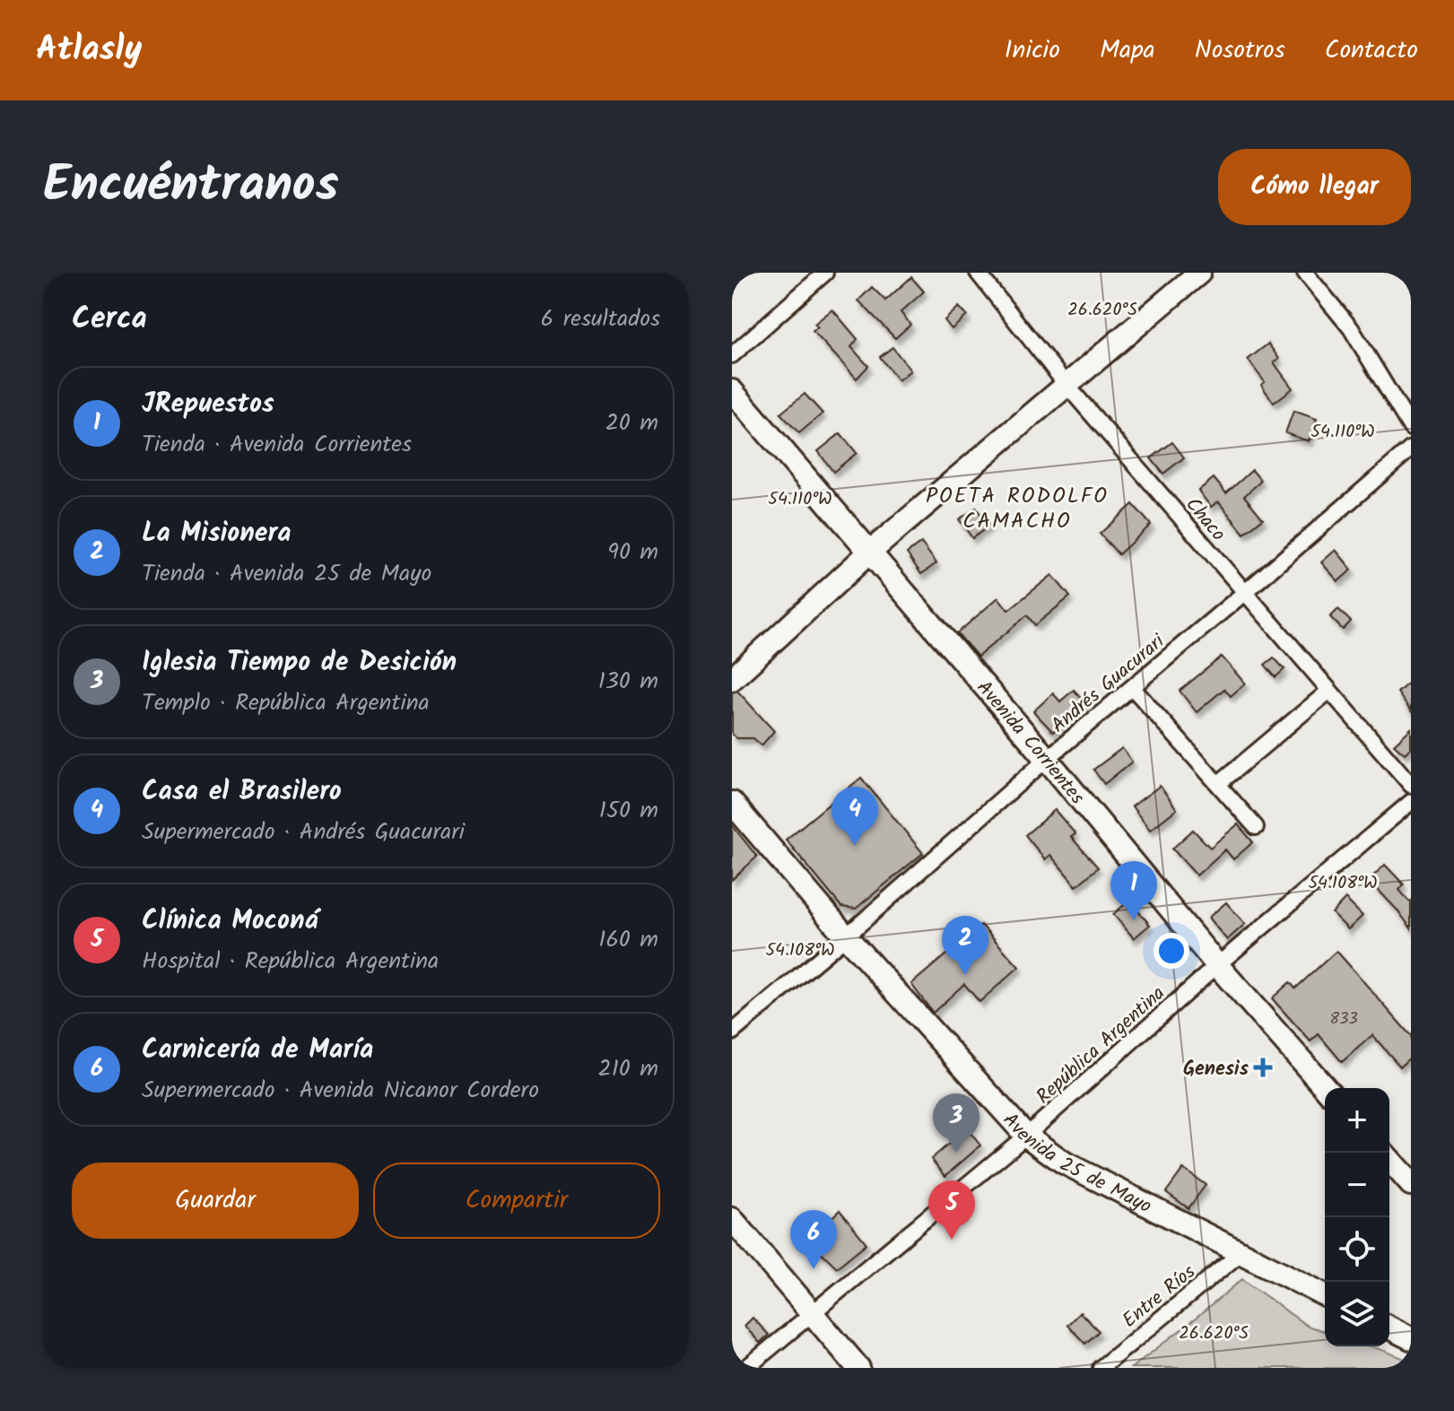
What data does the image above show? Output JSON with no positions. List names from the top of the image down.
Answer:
{
  "streets": {
    "main road": ["Avenida Corrientes", "Avenida 25 de Mayo"],
    "street": [
      "Chaco",
      "Andrés Guacurari",
      "República Argentina",
      "Entre Ríos"
    ]
  },
  "crossings": [
    ["Chaco", "Andrés Guacurari"],
    ["Andrés Guacurari", "Avenida Corrientes"],
    ["Andrés Guacurari", "Avenida 25 de Mayo"],
    ["Avenida Corrientes", "República Argentina"],
    ["República Argentina", "Avenida 25 de Mayo"],
    ["Avenida 25 de Mayo", "Entre Ríos"]
  ],
  "districts": ["POETA RODOLFO CAMACHO"],
  "places": {
    "health": ["Genesis"]
  },
  "house_numbers": ["833"],
  "page": {
    "header": "Atlasly",
    "nav": [
      "Inicio",
      "Mapa",
      "Nosotros",
      "Contacto"
    ],
    "title": "Encuéntranos",
    "buttons": [
      "Cómo llegar",
      ["Guardar", "Compartir"]
    ],
    "heading": ["Cerca", "6 resultados"],
    "list": [
      {
        "mark": "1",
        "name": "JRepuestos",
        "note": "Tienda · Avenida Corrientes",
        "value": "20 m"
      },
      {
        "mark": "2",
        "name": "La Misionera",
        "note": "Tienda · Avenida 25 de Mayo",
        "value": "90 m"
      },
      {
        "mark": "3",
        "name": "Iglesia Tiempo de Desición",
        "note": "Templo · República Argentina",
        "value": "130 m"
      },
      {
        "mark": "4",
        "name": "Casa el Brasilero",
        "note": "Supermercado · Andrés Guacurari",
        "value": "150 m"
      },
      {
        "mark": "5",
        "name": "Clínica Moconá",
        "note": "Hospital · República Argentina",
        "value": "160 m"
      },
      {
        "mark": "6",
        "name": "Carnicería de María",
        "note": "Supermercado · Avenida Nicanor Cordero",
        "value": "210 m"
      }
    ],
    "pins": [
      "4",
      "1",
      "2",
      "3",
      "5",
      "6"
    ],
    "map_buttons": ["+", "−"]
  },
  "coordinates": ["26.620°S", "54.110°W", "54.108°W"]
}
